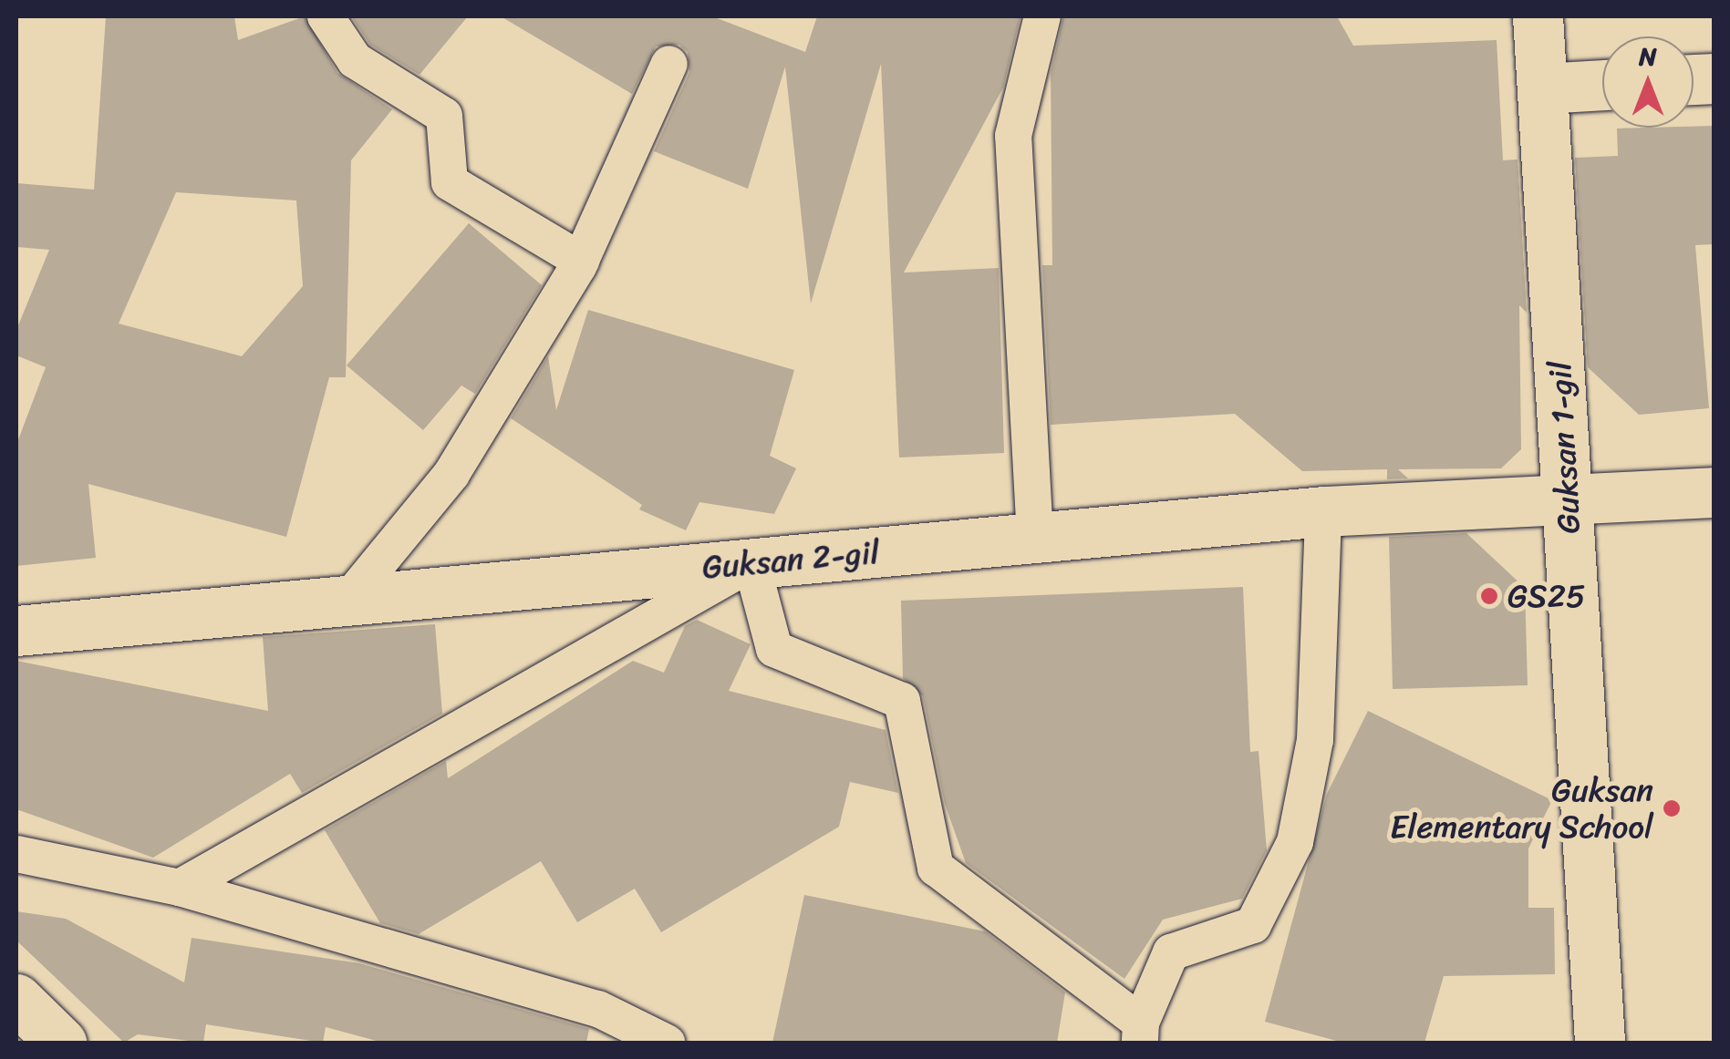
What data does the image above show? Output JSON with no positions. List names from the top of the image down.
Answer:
{
  "streets": {
    "street": ["Guksan 1-gil", "Guksan 2-gil"]
  },
  "crossings": [
    ["Guksan 1-gil", "Guksan 2-gil"]
  ],
  "places": ["GS25", "Guksan Elementary School"],
  "north": "top"
}
